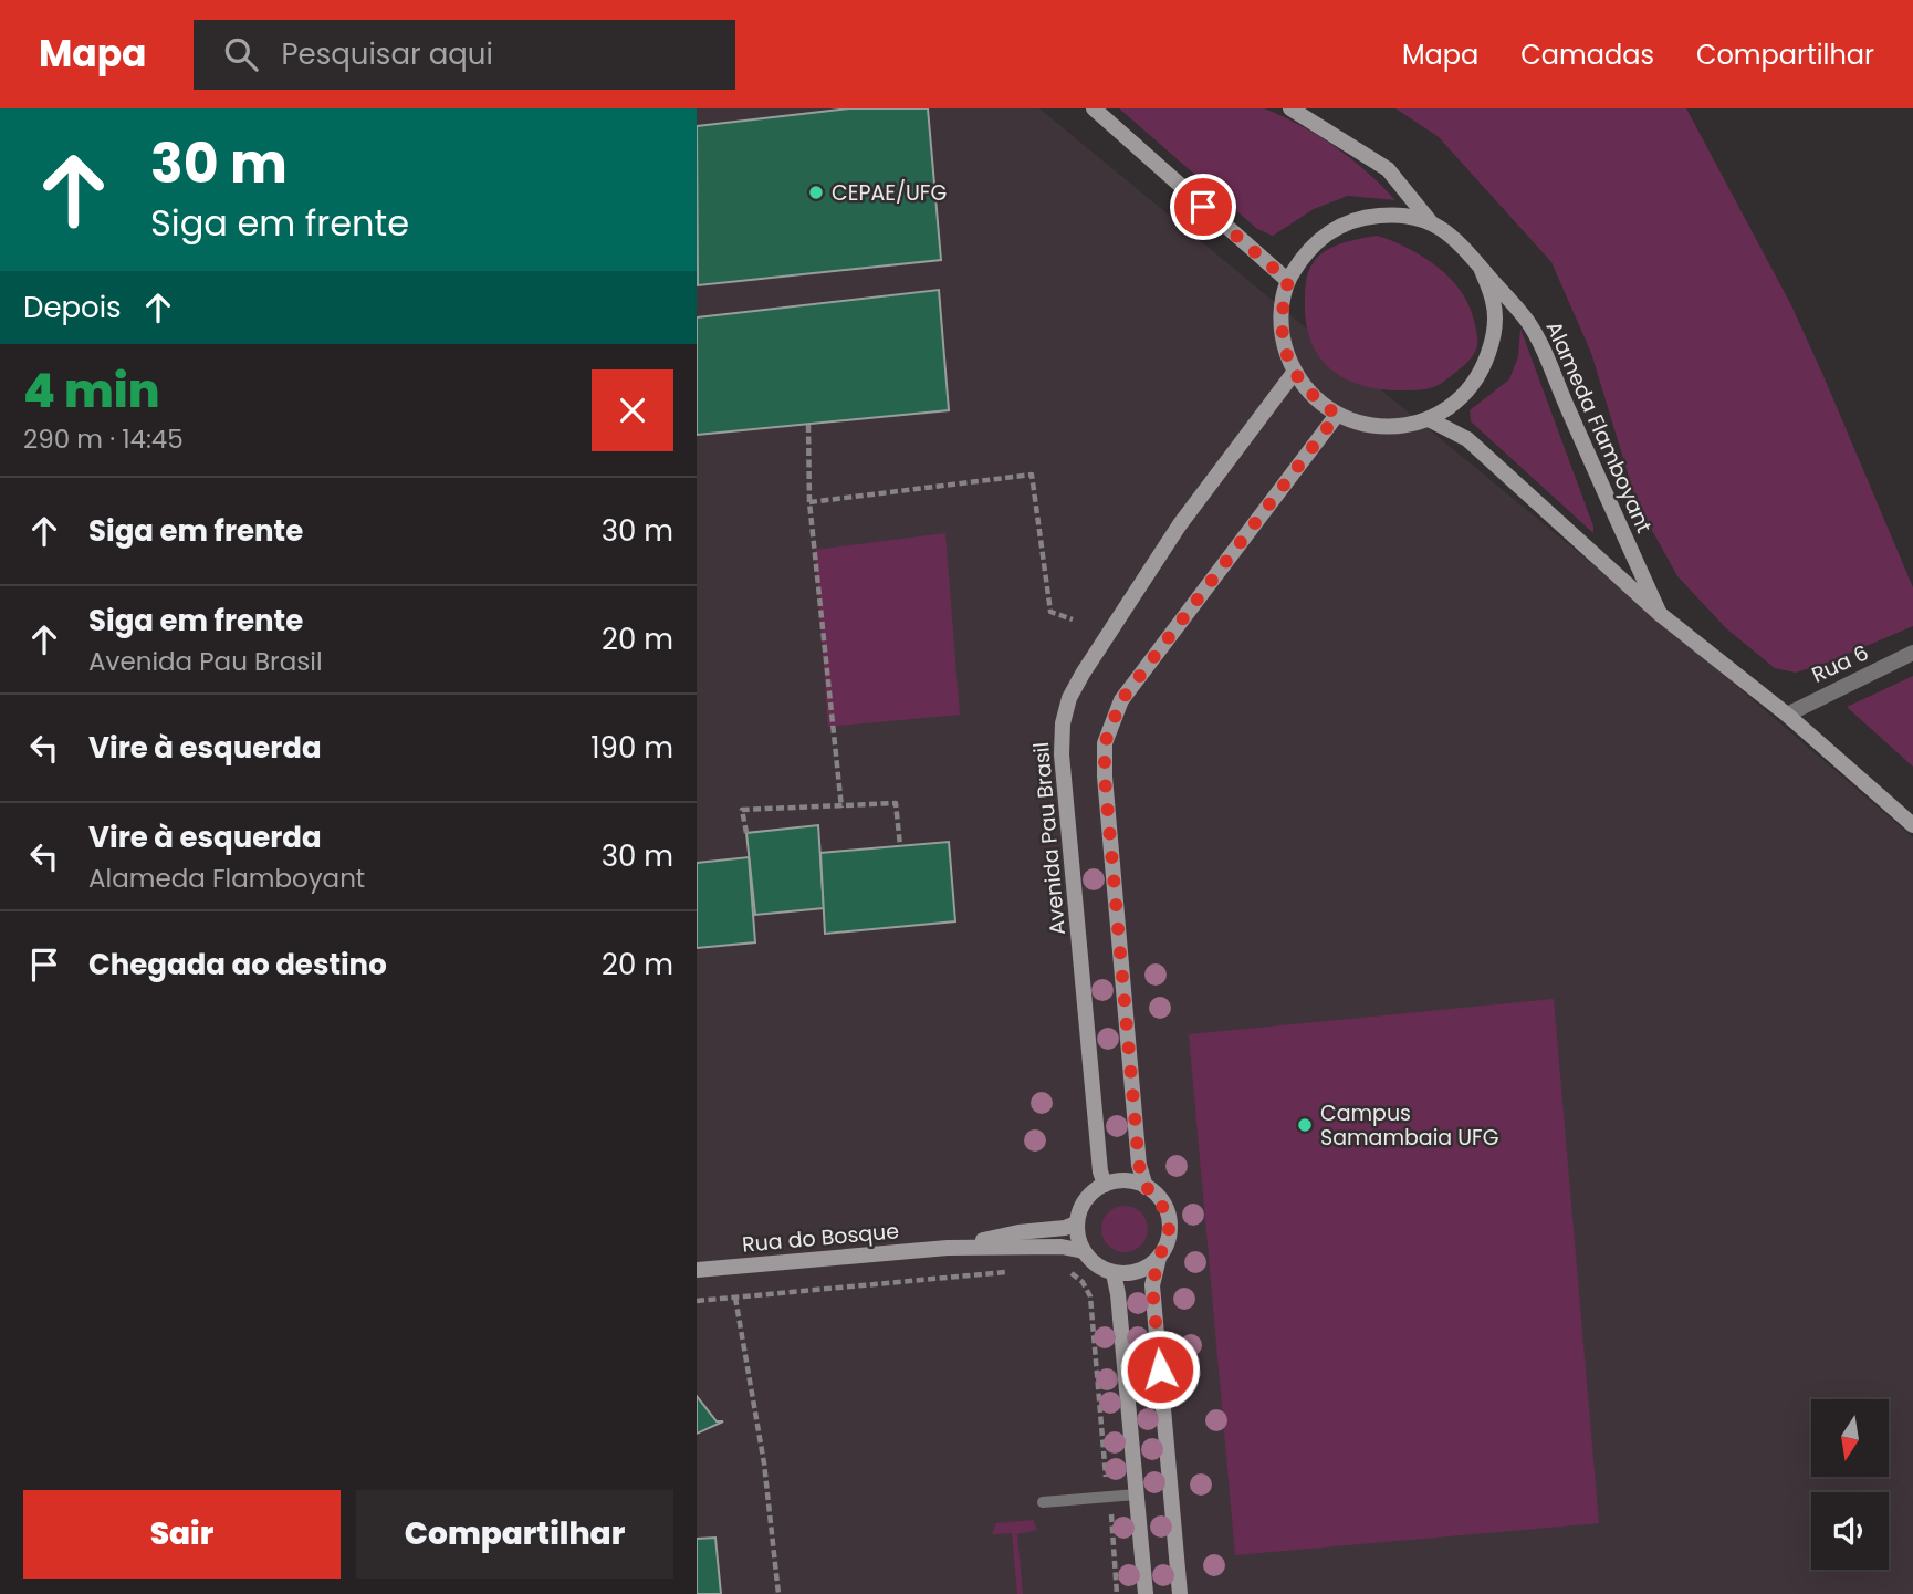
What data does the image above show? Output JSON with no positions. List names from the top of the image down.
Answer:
{
  "streets": {
    "street": [
      "Alameda Flamboyant",
      "Rua 6",
      "Avenida Pau Brasil",
      "Rua do Bosque"
    ]
  },
  "crossings": [
    ["Alameda Flamboyant", "Rua 6"],
    ["Alameda Flamboyant", "Avenida Pau Brasil"],
    ["Avenida Pau Brasil", "Rua do Bosque"]
  ],
  "places": ["CEPAE/UFG", "Campus Samambaia UFG"],
  "north": "bottom",
  "page": {
    "header": "Mapa",
    "search": "Pesquisar aqui",
    "nav": ["Mapa", "Camadas", "Compartilhar"],
    "turn": ["30 m", "Siga em frente"],
    "then": "Depois",
    "heading": ["4 min", "290 m · 14:45"],
    "list": [
      {
        "name": "Siga em frente",
        "value": "30 m"
      },
      {
        "name": "Siga em frente",
        "note": "Avenida Pau Brasil",
        "value": "20 m"
      },
      {
        "name": "Vire à esquerda",
        "value": "190 m"
      },
      {
        "name": "Vire à esquerda",
        "note": "Alameda Flamboyant",
        "value": "30 m"
      },
      {
        "name": "Chegada ao destino",
        "value": "20 m"
      }
    ],
    "buttons": ["Sair", "Compartilhar"]
  }
}
